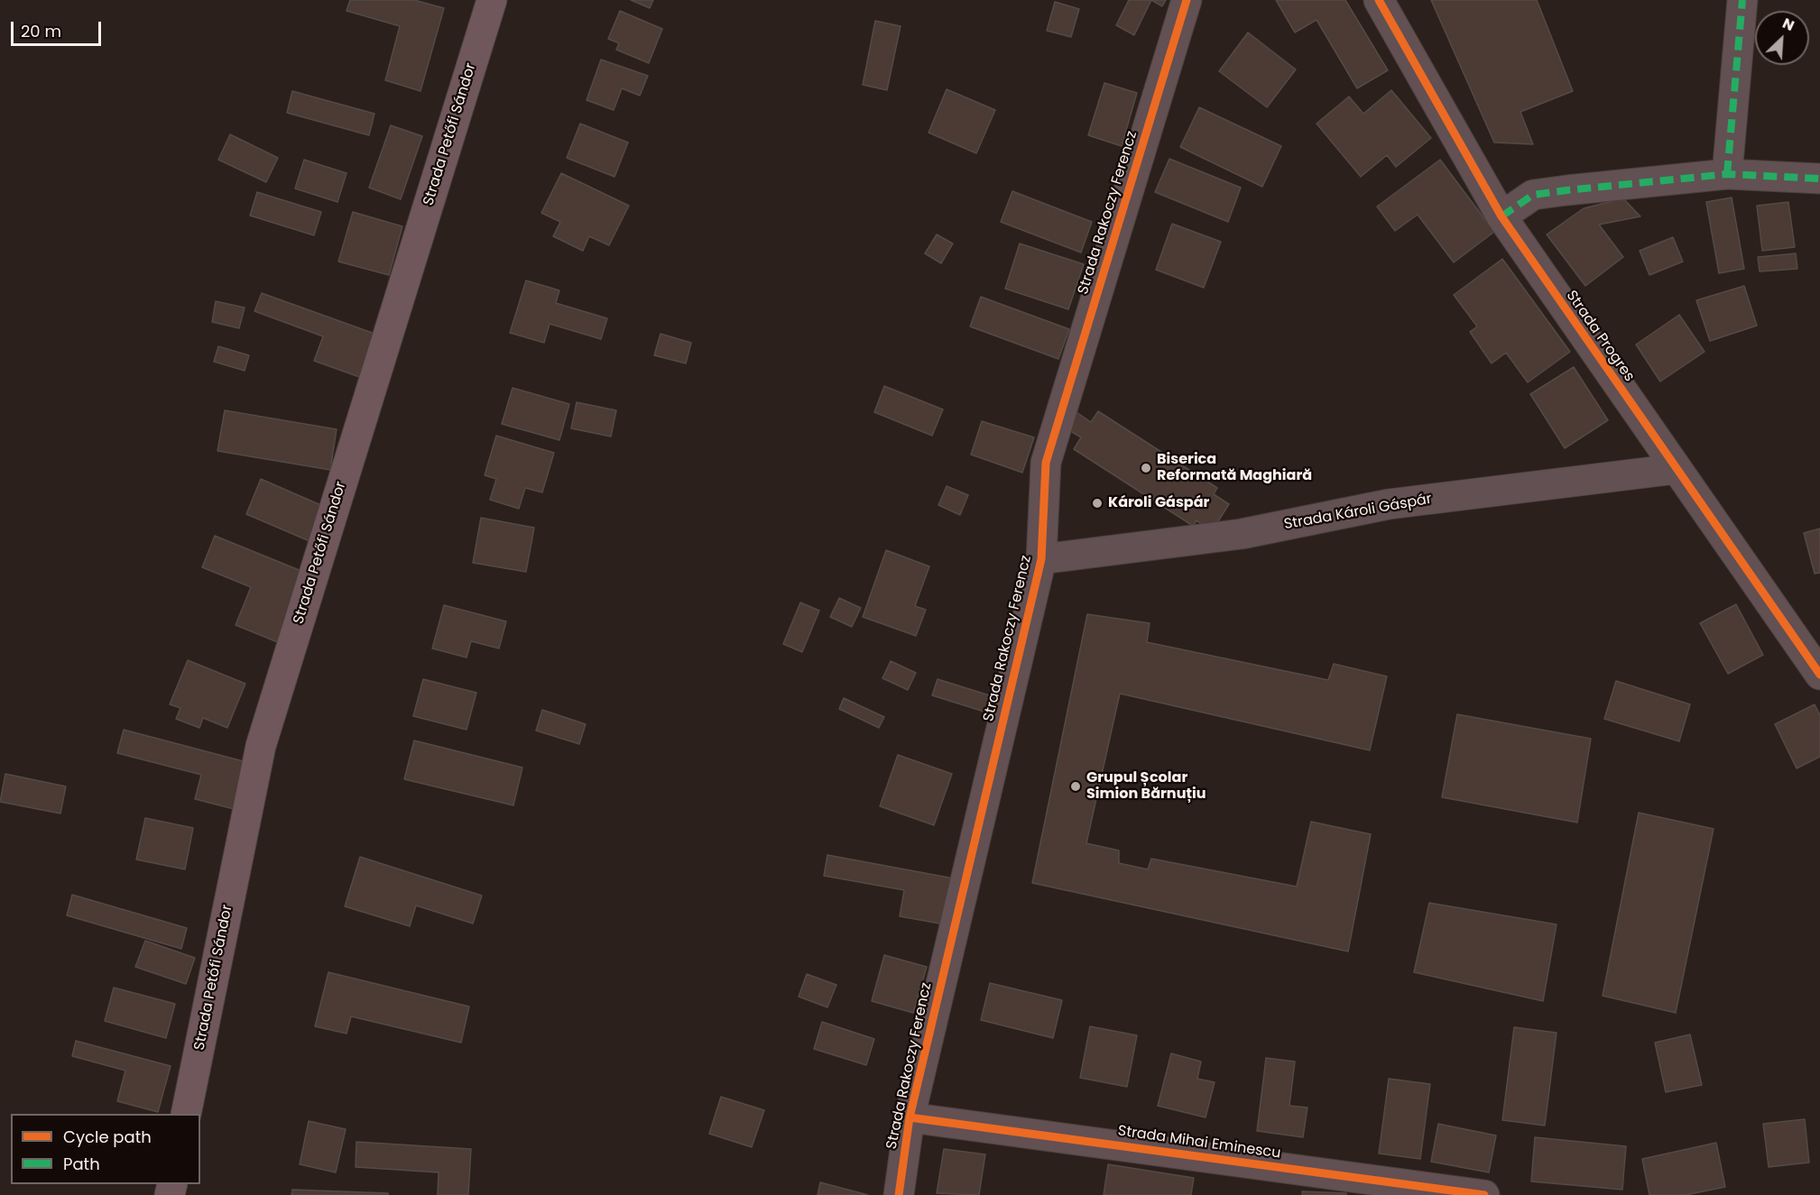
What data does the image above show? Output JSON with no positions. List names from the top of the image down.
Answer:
{
  "streets": {
    "main road": ["Strada Petőfi Sándor"],
    "street": [
      "Strada Rakoczy Ferencz",
      "Strada Progres",
      "Strada Károli Gáspár",
      "Strada Mihai Eminescu"
    ]
  },
  "crossings": [
    ["Strada Rakoczy Ferencz", "Strada Károli Gáspár"],
    ["Strada Rakoczy Ferencz", "Strada Mihai Eminescu"],
    ["Strada Progres", "Strada Károli Gáspár"]
  ],
  "places": ["Biserica Reformată Maghiară", "Károli Gáspár", "Grupul Școlar Simion Bărnuțiu"],
  "legend": ["Cycle path", "Path"],
  "scale_bar": "20 m",
  "north": "top right"
}
